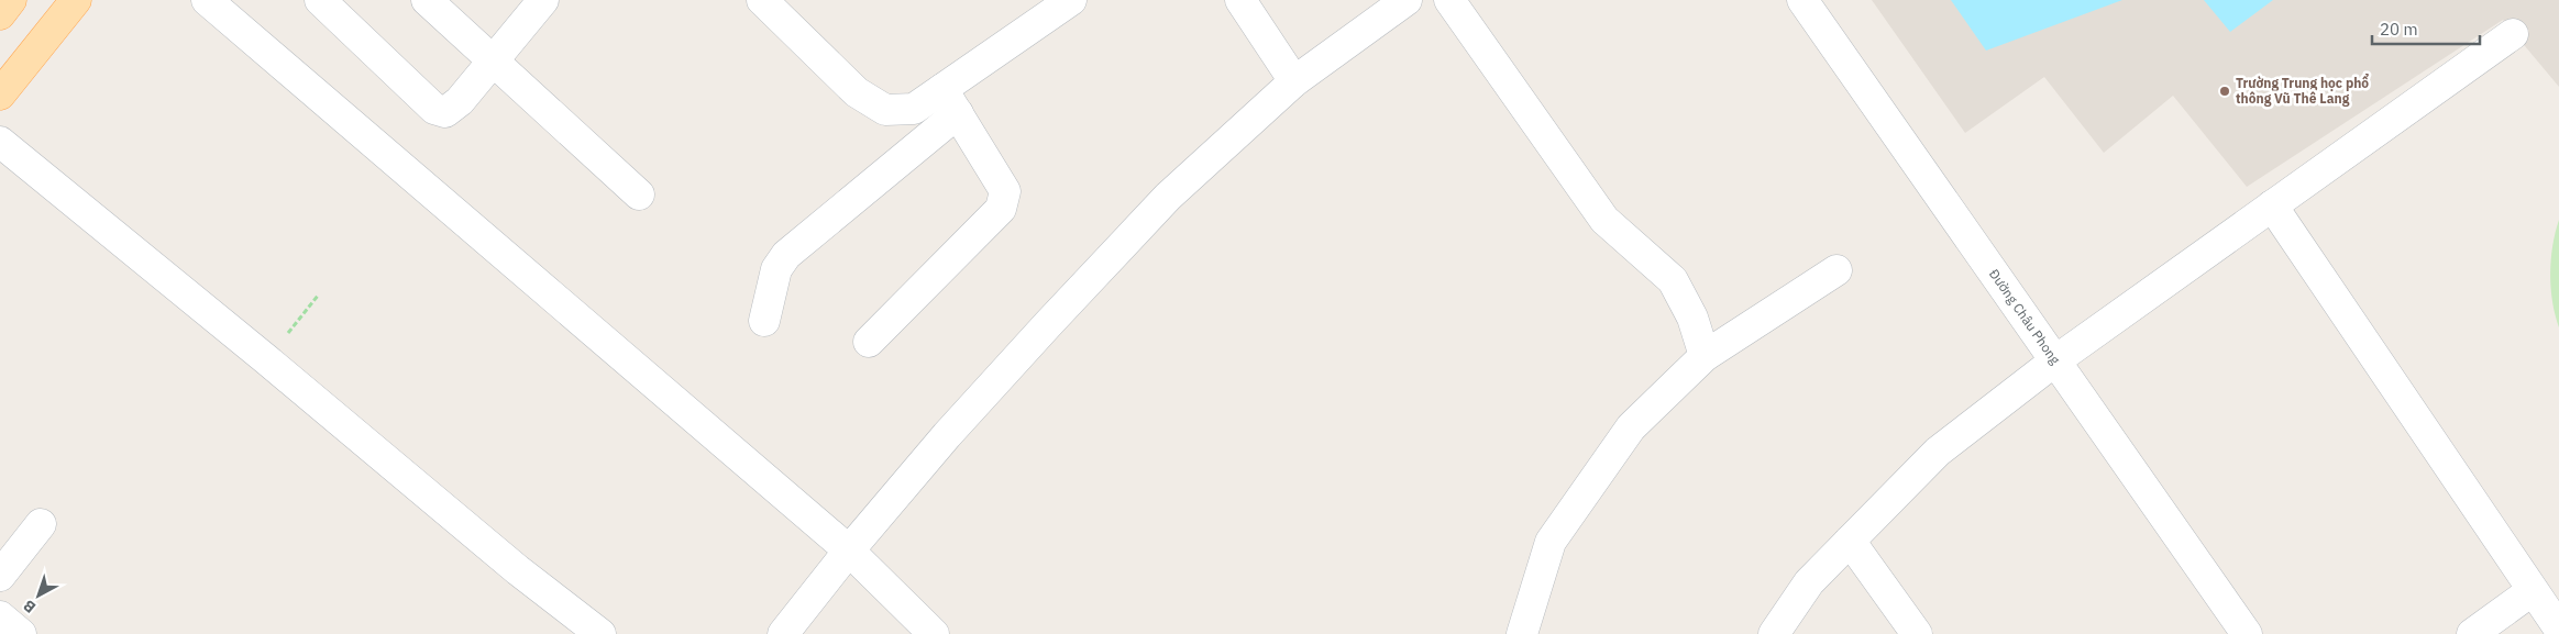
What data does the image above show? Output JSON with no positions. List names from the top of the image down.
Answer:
{
  "streets": {
    "street": ["Đường Châu Phong"]
  },
  "places": ["Trường Trung học phổ thông Vũ Thê Lang"],
  "scale_bar": "20 m",
  "north": "bottom left"
}
